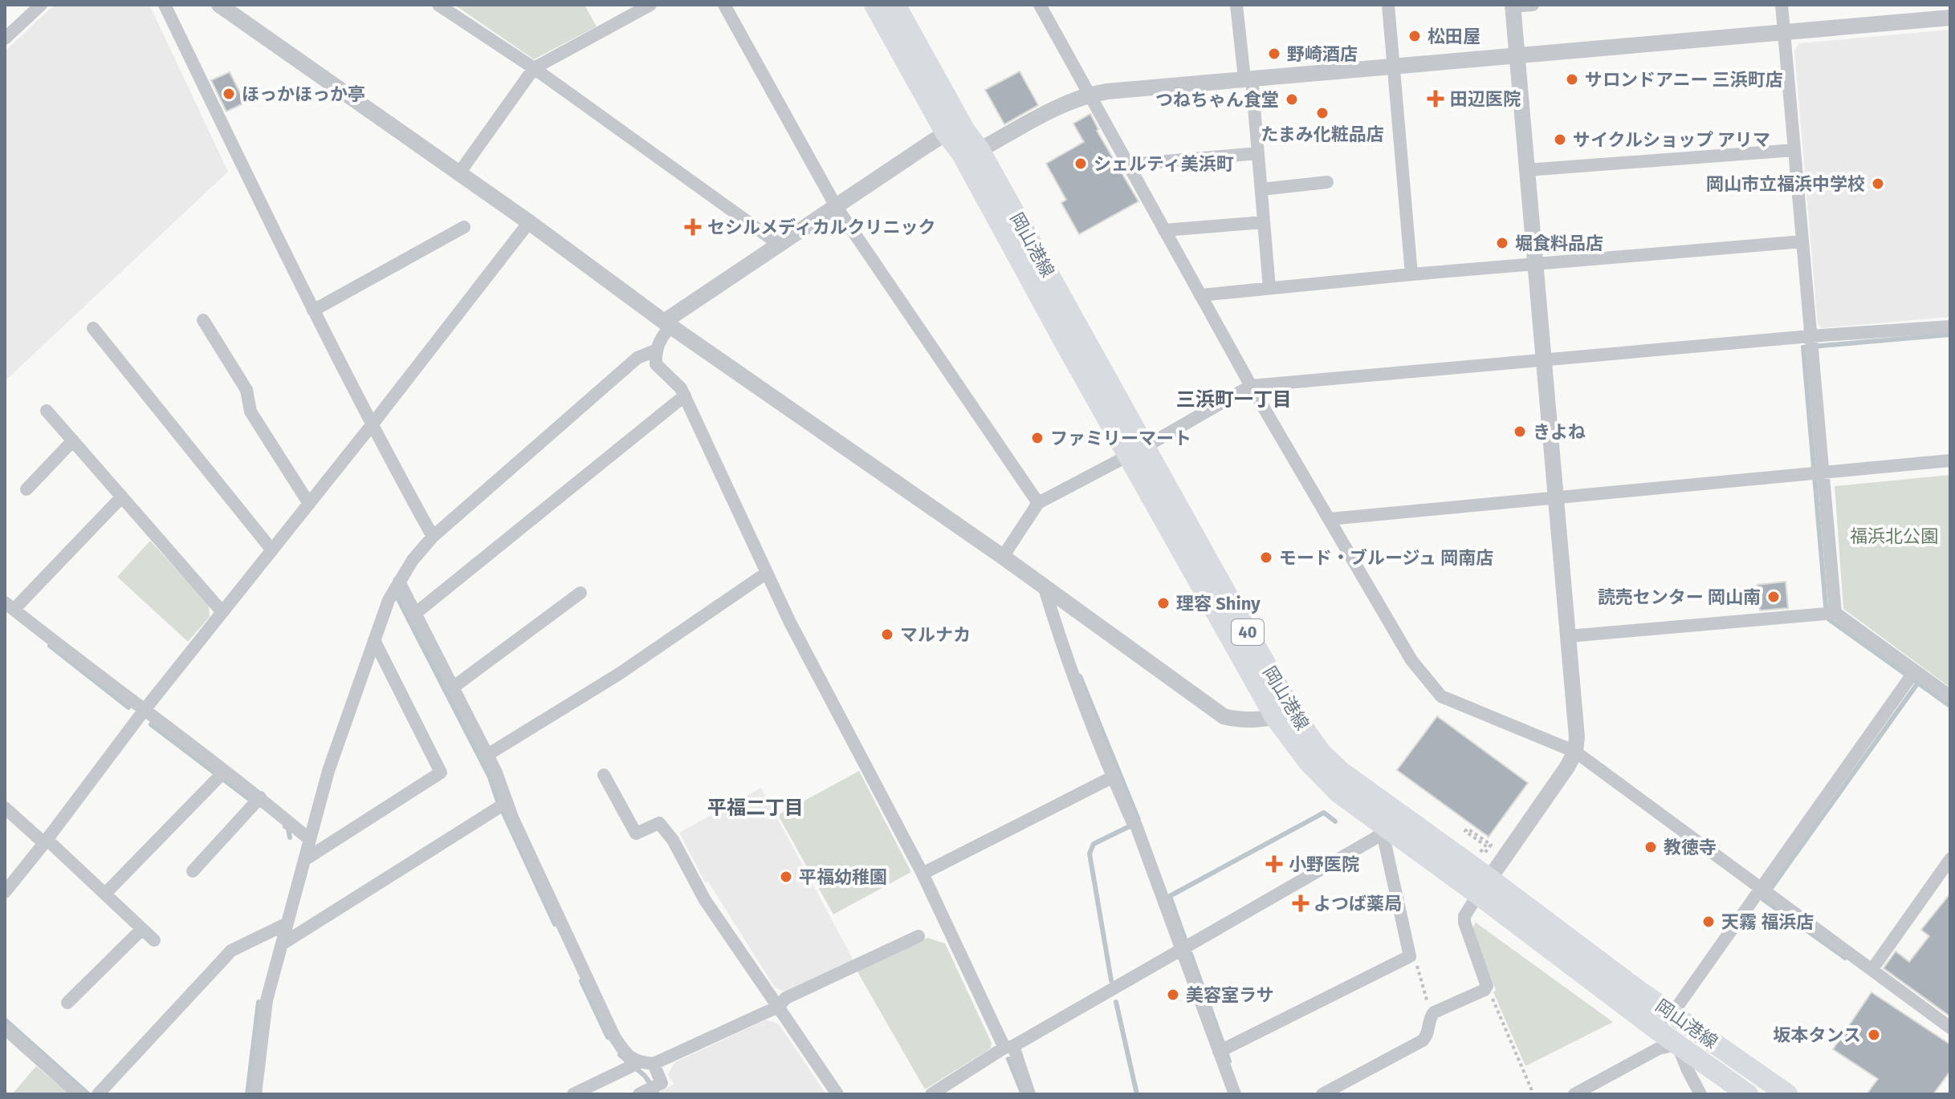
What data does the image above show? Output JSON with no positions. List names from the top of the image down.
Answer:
{
  "streets": {
    "main road": ["岡山港線", "40"]
  },
  "districts": ["三浜町一丁目", "平福二丁目"],
  "parks": ["福浜北公園"],
  "places": {
    "other": [
      "松田屋",
      "野崎酒店",
      "サロンドアニー 三浜町店",
      "ほっかほっか亭",
      "つねちゃん食堂",
      "たまみ化粧品店",
      "サイクルショップ アリマ",
      "シェルティ美浜町",
      "岡山市立福浜中学校",
      "堀食料品店",
      "きよね",
      "ファミリーマート",
      "モード・ブルージュ 岡南店",
      "読売センター 岡山南",
      "理容 Shiny",
      "マルナカ",
      "教徳寺",
      "平福幼稚園",
      "天霧 福浜店",
      "美容室ラサ",
      "坂本タンス"
    ],
    "health": [
      "田辺医院",
      "セシルメディカルクリニック",
      "小野医院",
      "よつば薬局"
    ]
  }
}
